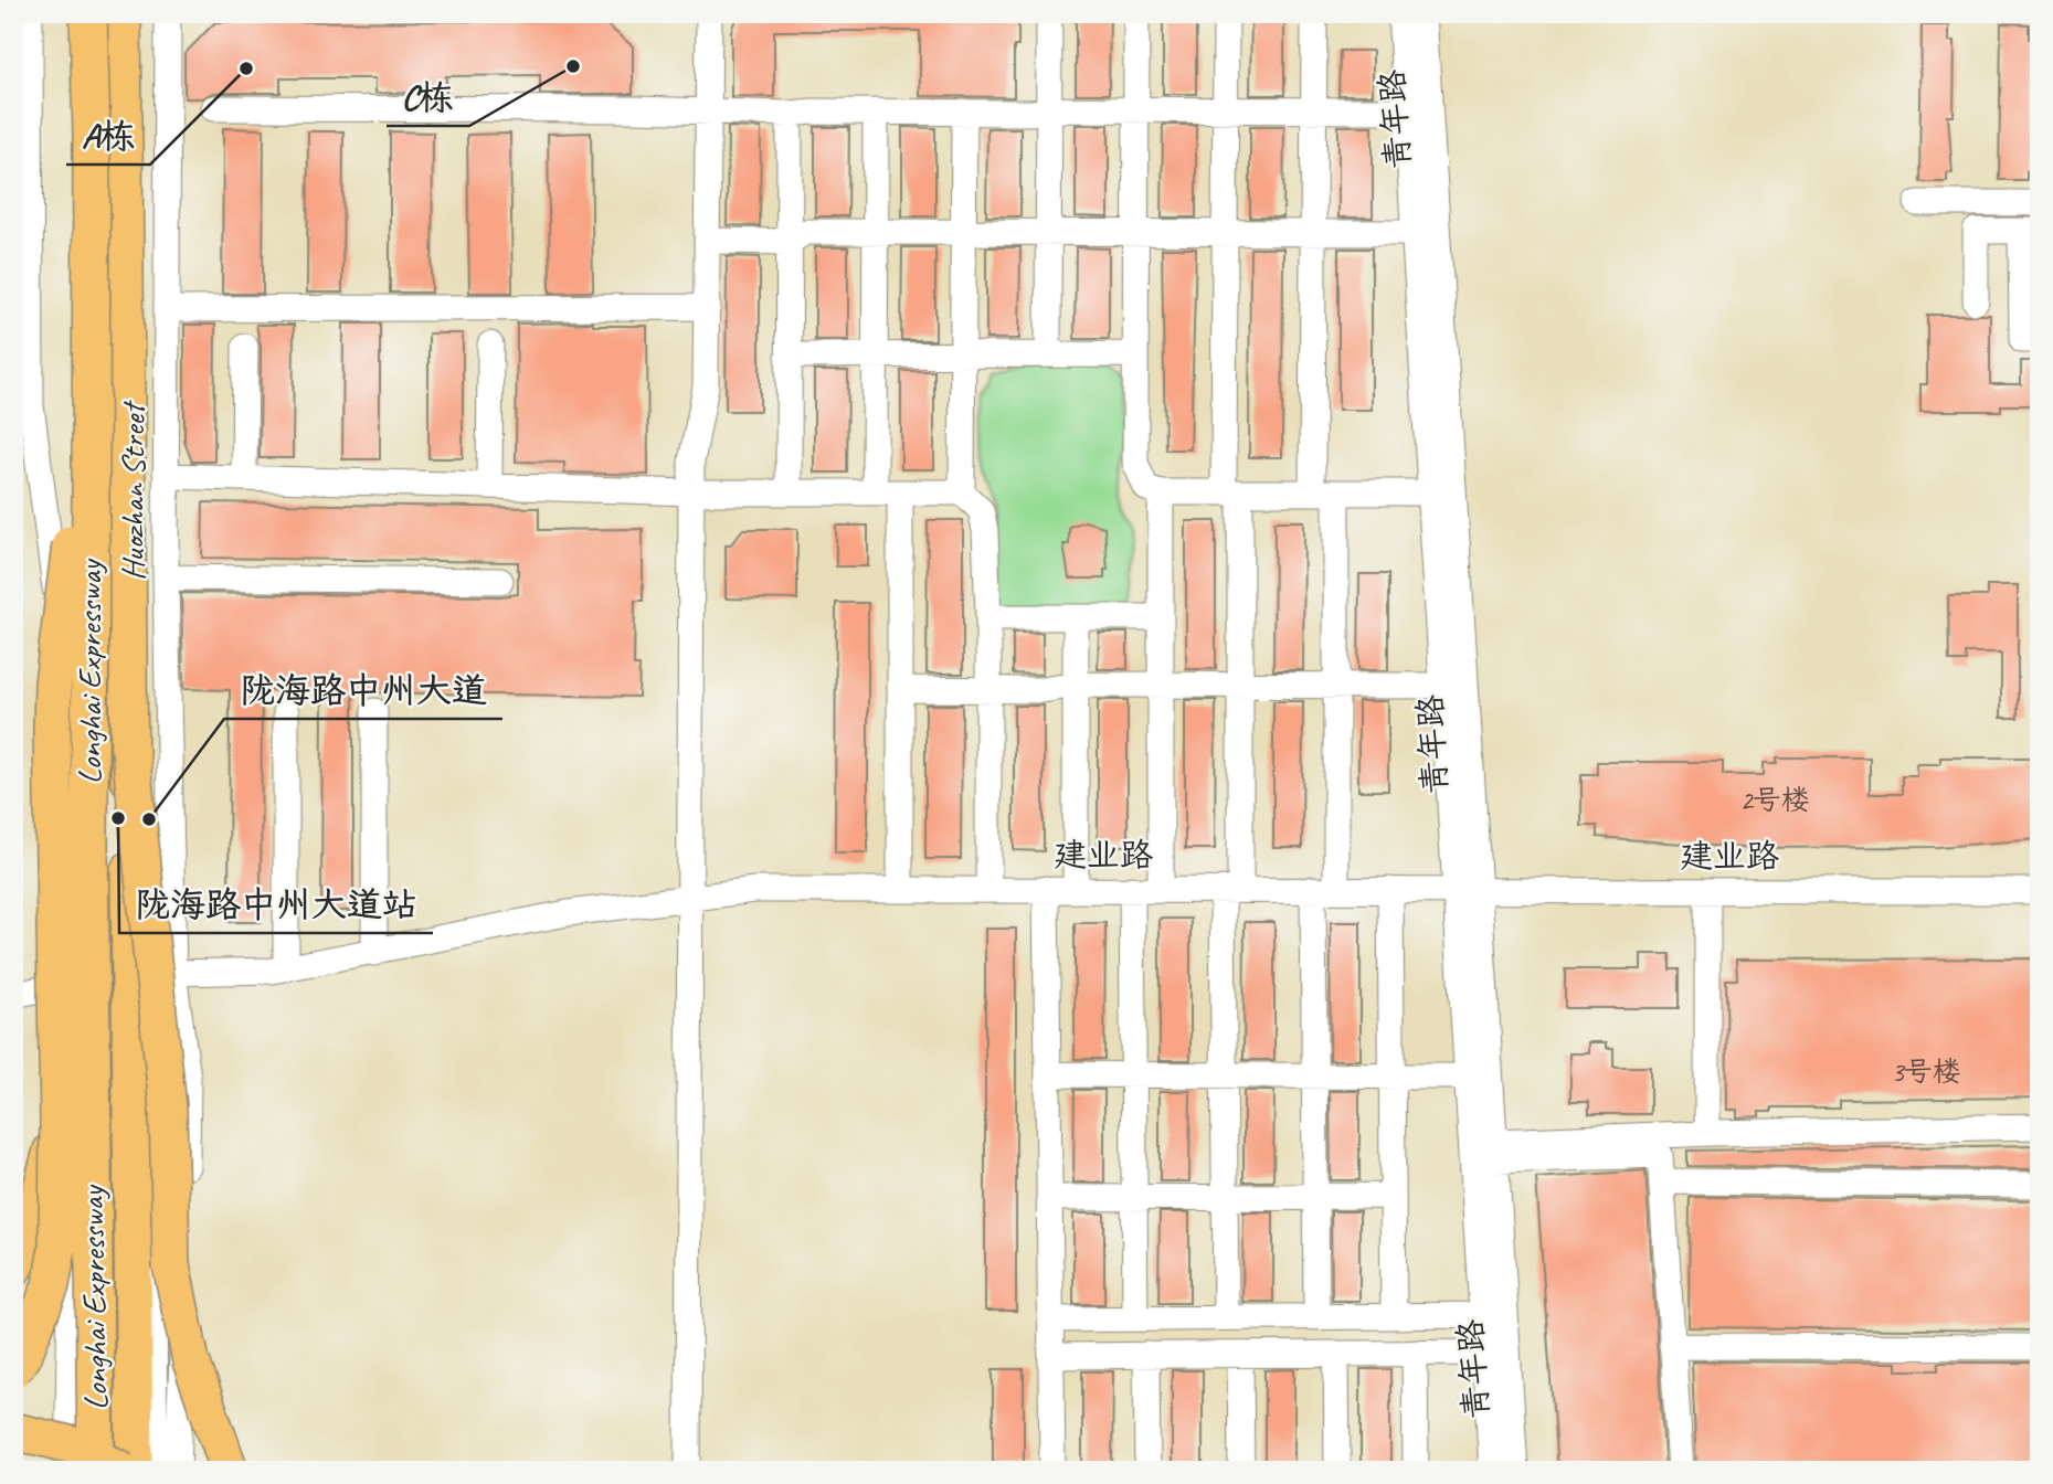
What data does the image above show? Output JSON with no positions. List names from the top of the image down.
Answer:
{
  "streets": {
    "highway": ["Longhai Expressway"],
    "street": ["青年路", "Huozhan Street", "建业路"]
  },
  "crossings": [
    ["青年路", "建业路"],
    ["Huozhan Street", "建业路"]
  ],
  "places": [
    "C栋",
    "A栋",
    "陇海路中州大道站",
    "陇海路中州大道"
  ],
  "house_numbers": ["2号楼", "3号楼"]
}
